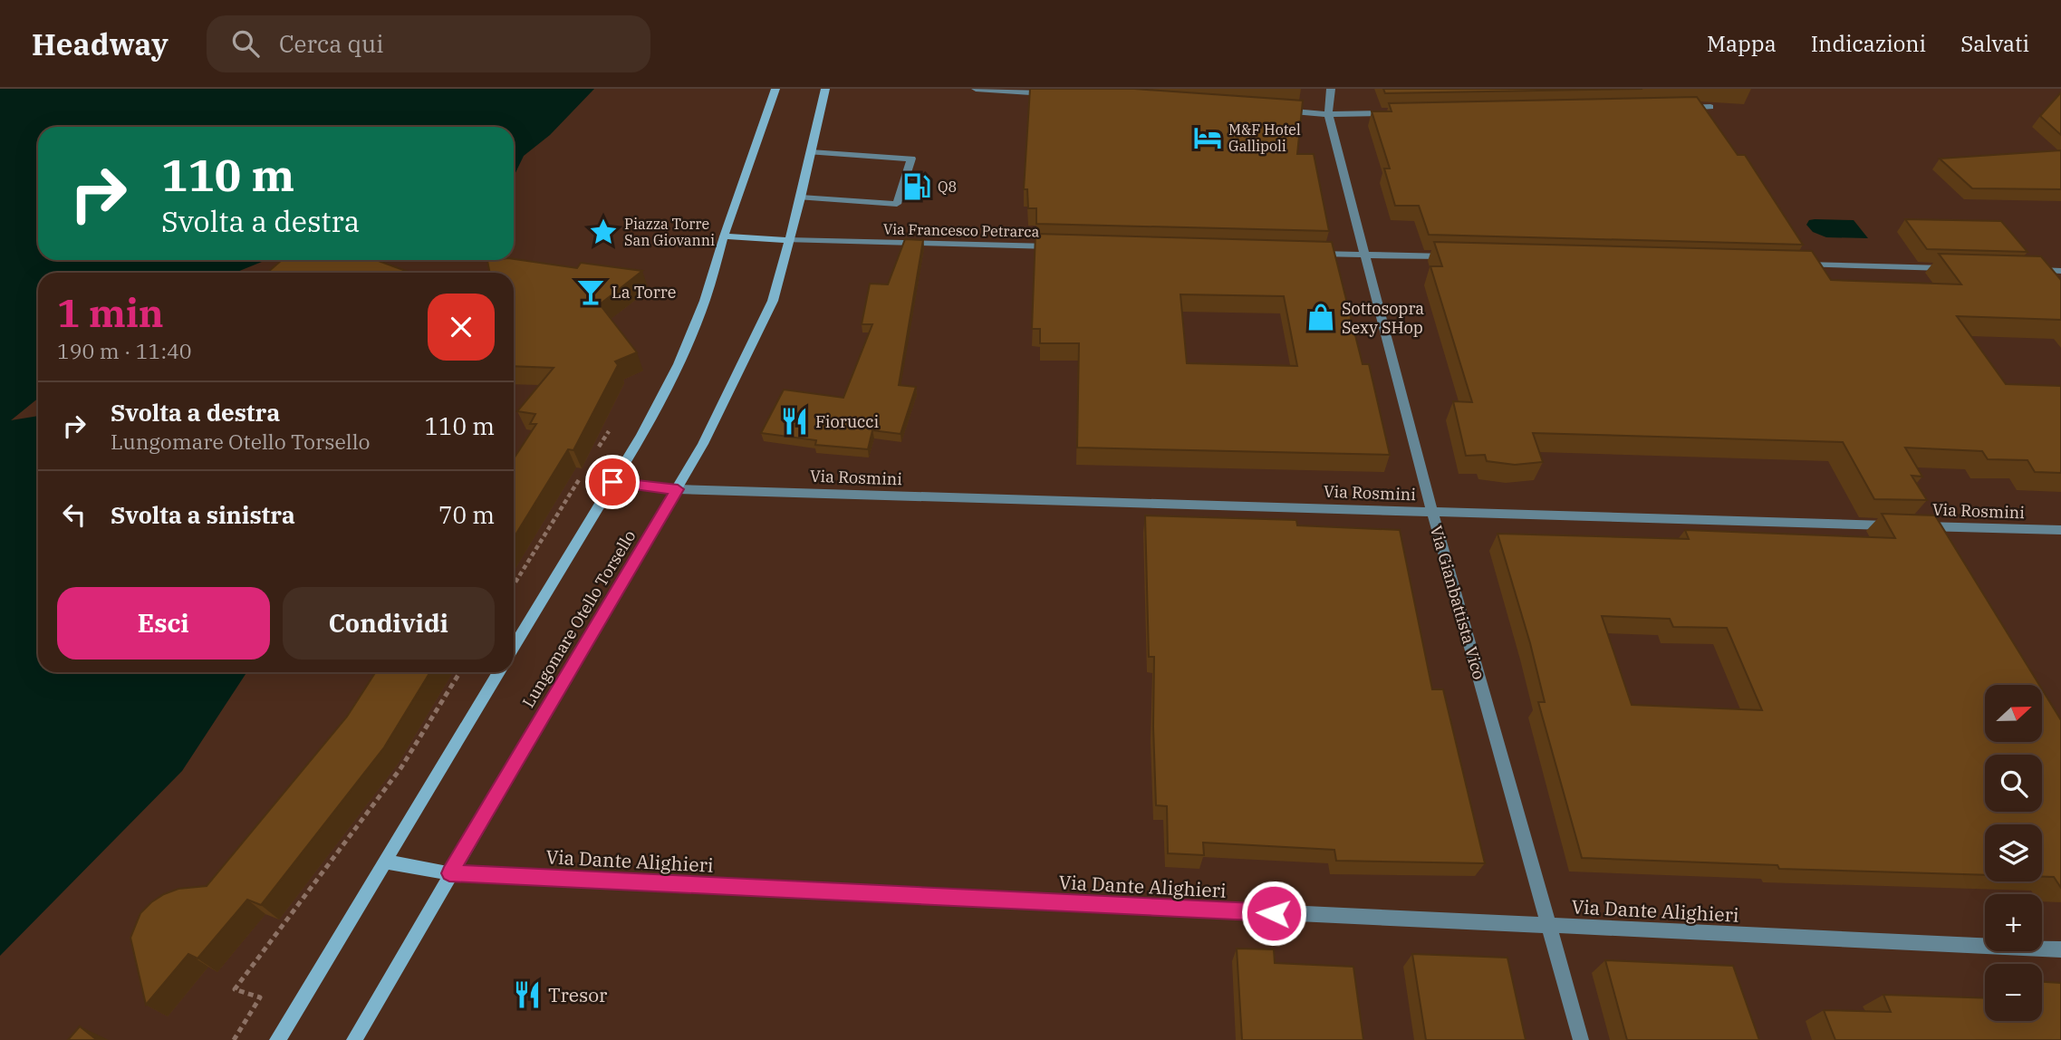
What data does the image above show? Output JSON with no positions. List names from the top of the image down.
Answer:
{
  "streets": {
    "main road": ["Lungomare Otello Torsello"],
    "street": [
      "Via Francesco Petrarca",
      "Via Rosmini",
      "Via Gianbattista Vico",
      "Via Dante Alighieri"
    ]
  },
  "crossings": [
    ["Via Francesco Petrarca", "Lungomare Otello Torsello"],
    ["Via Rosmini", "Via Gianbattista Vico"],
    ["Via Rosmini", "Lungomare Otello Torsello"],
    ["Via Gianbattista Vico", "Via Dante Alighieri"],
    ["Lungomare Otello Torsello", "Via Dante Alighieri"]
  ],
  "places": {
    "hotel": ["M&F Hotel Gallipoli"],
    "fuel station": ["Q8"],
    "place": ["Piazza Torre San Giovanni"],
    "bar": ["La Torre"],
    "shop": ["Sottosopra Sexy SHop"],
    "restaurant": ["Fiorucci", "Tresor"]
  },
  "north": "right",
  "page": {
    "header": "Headway",
    "search": "Cerca qui",
    "nav": ["Mappa", "Indicazioni", "Salvati"],
    "turn": ["110 m", "Svolta a destra"],
    "heading": ["1 min", "190 m · 11:40"],
    "list": [
      {
        "name": "Svolta a destra",
        "note": "Lungomare Otello Torsello",
        "value": "110 m"
      },
      {
        "name": "Svolta a sinistra",
        "value": "70 m"
      }
    ],
    "buttons": ["Esci", "Condividi"],
    "map_buttons": ["+", "−"]
  }
}
